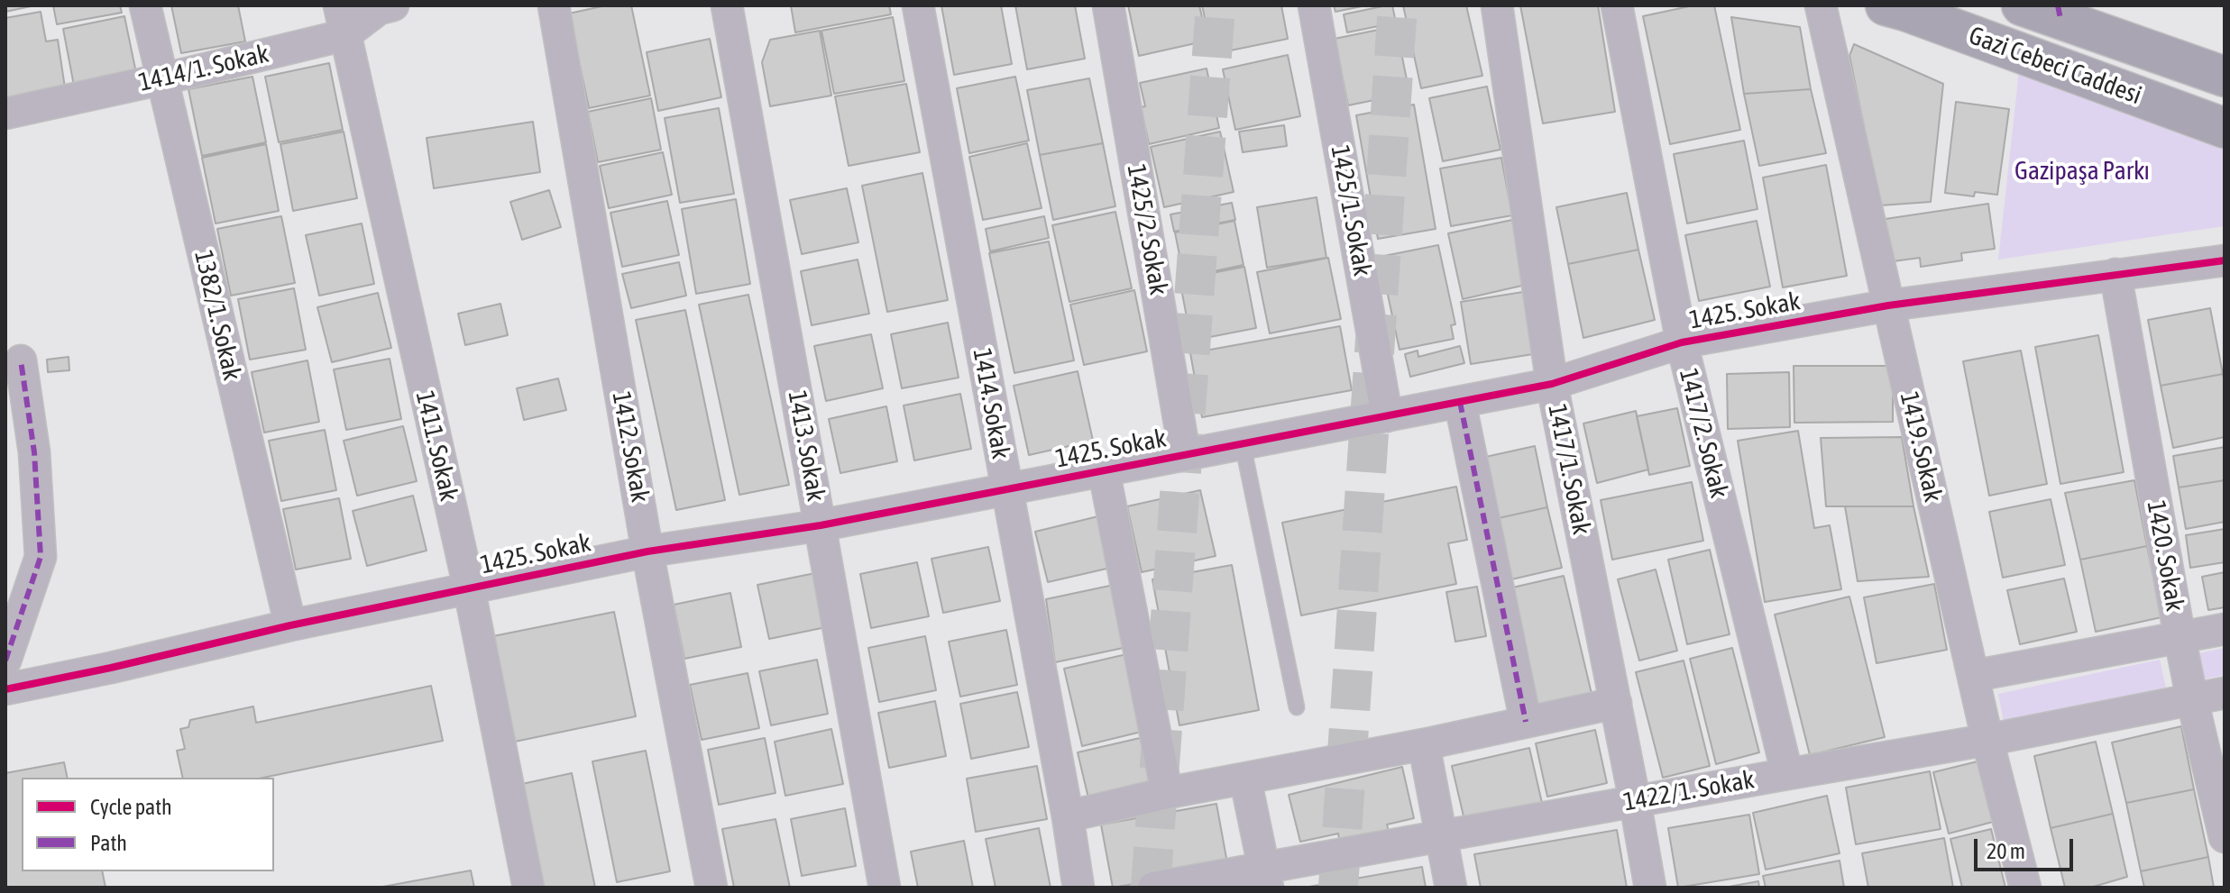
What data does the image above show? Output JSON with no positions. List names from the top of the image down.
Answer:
{
  "streets": {
    "main road": ["Gazi Cebeci Caddesi"],
    "street": [
      "1414/1. Sokak",
      "1425/1. Sokak",
      "1425/2. Sokak",
      "1425. Sokak",
      "1382/1. Sokak",
      "1414. Sokak",
      "1417/2. Sokak",
      "1411. Sokak",
      "1413. Sokak",
      "1412. Sokak",
      "1419. Sokak",
      "1417/1. Sokak",
      "1420. Sokak",
      "1422/1. Sokak"
    ]
  },
  "crossings": [
    ["1414/1. Sokak", "1382/1. Sokak"],
    ["1414/1. Sokak", "1411. Sokak"],
    ["1425/1. Sokak", "1425. Sokak"],
    ["1425/2. Sokak", "1425. Sokak"],
    ["1425. Sokak", "1382/1. Sokak"],
    ["1425. Sokak", "1414. Sokak"],
    ["1425. Sokak", "1417/2. Sokak"],
    ["1425. Sokak", "1411. Sokak"],
    ["1425. Sokak", "1413. Sokak"],
    ["1425. Sokak", "1412. Sokak"],
    ["1425. Sokak", "1419. Sokak"],
    ["1425. Sokak", "1417/1. Sokak"],
    ["1425. Sokak", "1420. Sokak"],
    ["1417/2. Sokak", "1422/1. Sokak"],
    ["1419. Sokak", "1422/1. Sokak"],
    ["1417/1. Sokak", "1422/1. Sokak"],
    ["1420. Sokak", "1422/1. Sokak"]
  ],
  "parks": ["Gazipaşa Parkı"],
  "legend": ["Cycle path", "Path"],
  "scale_bar": "20 m"
}
